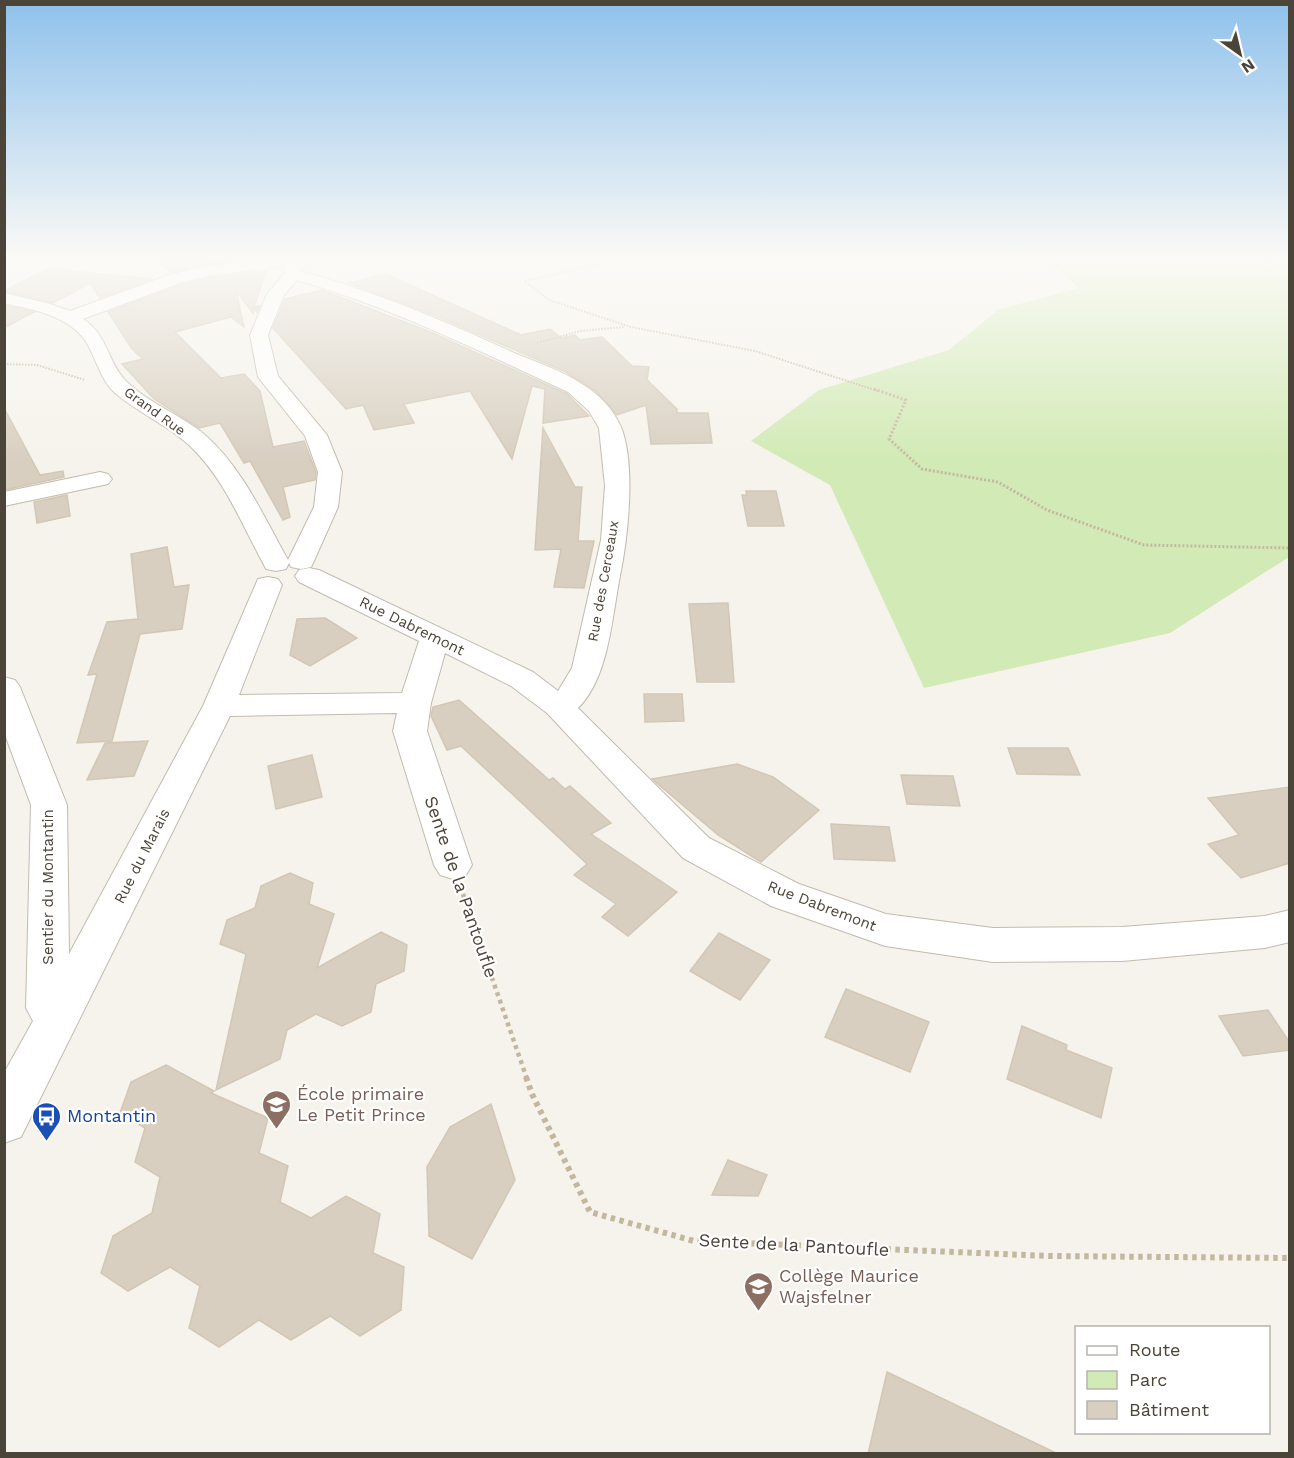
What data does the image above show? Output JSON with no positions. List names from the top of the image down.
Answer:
{
  "streets": {
    "street": [
      "Grand Rue",
      "Rue des Cerceaux",
      "Rue Dabremont",
      "Rue du Marais",
      "Sentier du Montantin",
      "Sente de la Pantoufle"
    ]
  },
  "crossings": [
    ["Grand Rue", "Rue Dabremont"],
    ["Grand Rue", "Rue du Marais"],
    ["Rue des Cerceaux", "Rue Dabremont"],
    ["Rue Dabremont", "Rue du Marais"],
    ["Rue Dabremont", "Sente de la Pantoufle"],
    ["Rue du Marais", "Sentier du Montantin"]
  ],
  "places": {
    "school or university": ["École primaire Le Petit Prince", "Collège Maurice Wajsfelner"],
    "bus stop": ["Montantin"]
  },
  "legend": ["Route", "Parc", "Bâtiment"],
  "north": "bottom right"
}
